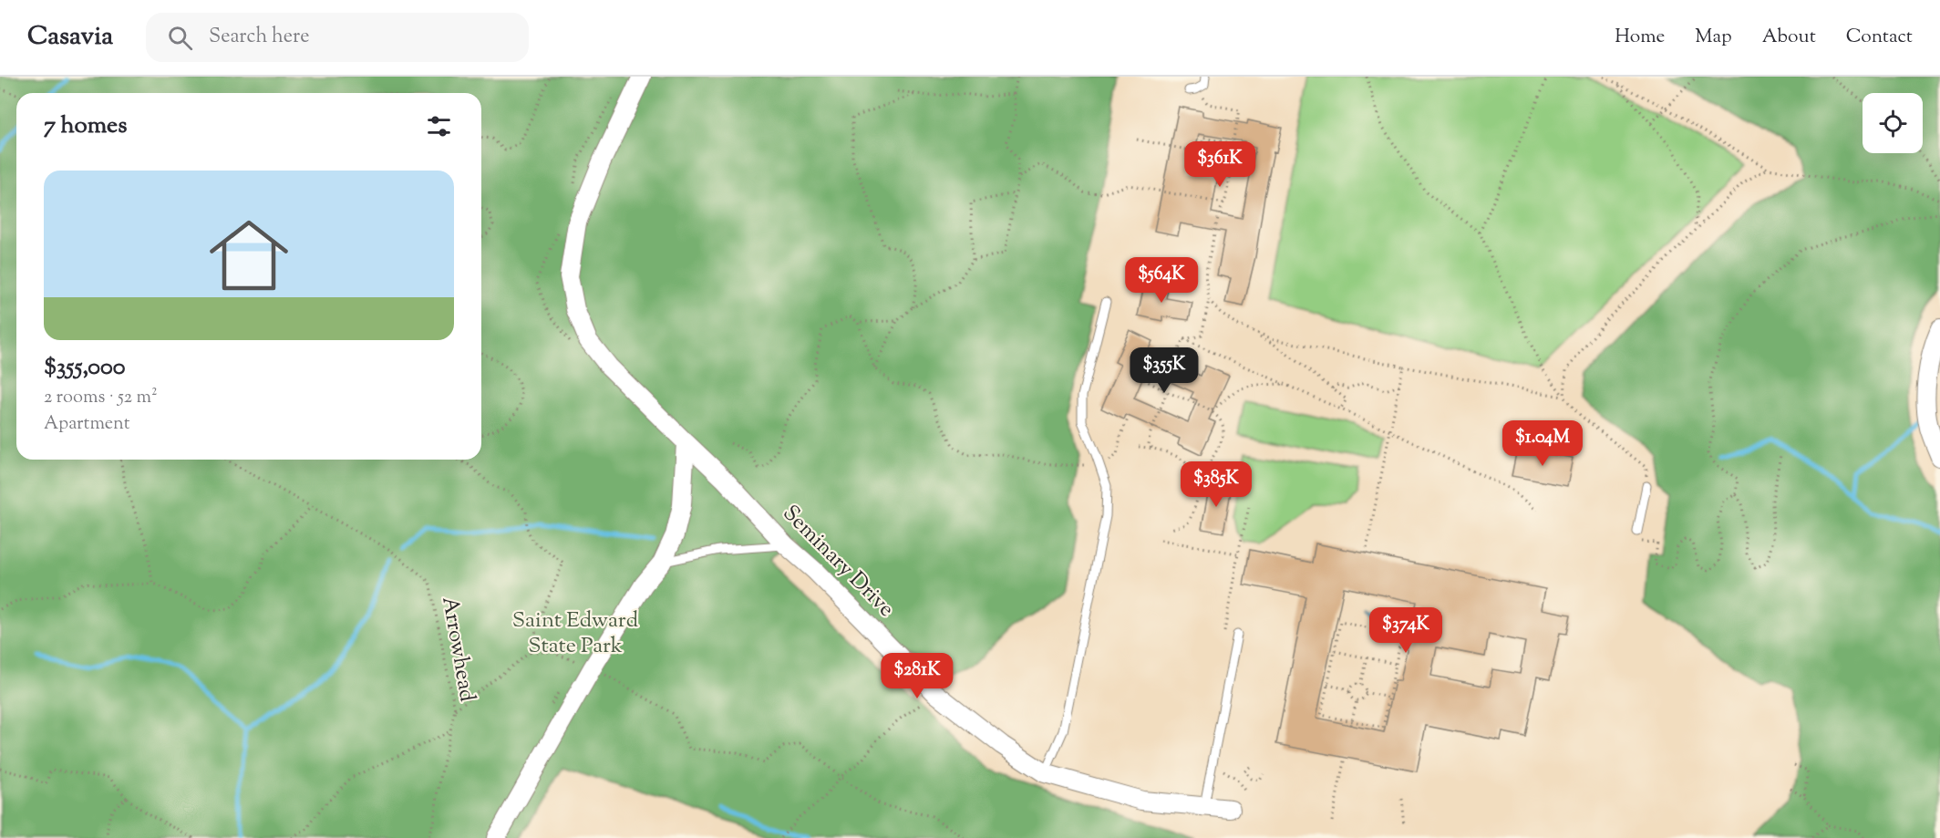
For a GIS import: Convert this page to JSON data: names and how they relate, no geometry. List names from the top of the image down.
{
  "streets": {
    "street": ["Seminary Drive"],
    "path": ["Arrowhead"]
  },
  "parks": ["Saint Edward State Park"],
  "page": {
    "header": "Casavia",
    "search": "Search here",
    "nav": [
      "Home",
      "Map",
      "About",
      "Contact"
    ],
    "heading": "7 homes",
    "price": [
      "$361K",
      "$564K",
      "$355K",
      "$1.04M",
      "$385K",
      "$374K",
      "$281K"
    ],
    "list": [
      {
        "name": "$355,000",
        "note": "2 rooms · 52 m² · Apartment"
      }
    ]
  }
}
